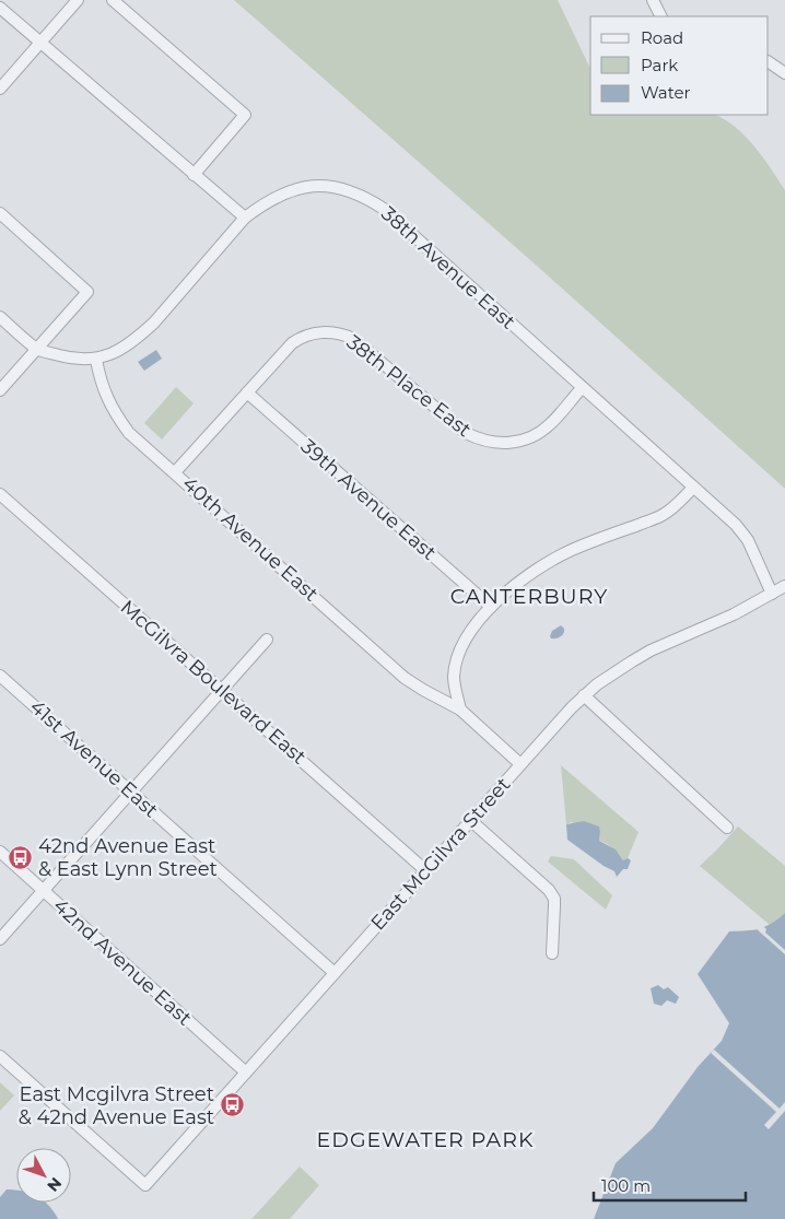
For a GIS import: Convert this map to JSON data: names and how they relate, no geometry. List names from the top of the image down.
{
  "streets": {
    "street": [
      "38th Avenue East",
      "38th Place East",
      "39th Avenue East",
      "40th Avenue East",
      "McGilvra Boulevard East",
      "41st Avenue East",
      "East McGilvra Street",
      "42nd Avenue East"
    ]
  },
  "crossings": [
    ["38th Avenue East", "38th Place East"],
    ["38th Avenue East", "40th Avenue East"],
    ["38th Avenue East", "East McGilvra Street"],
    ["38th Place East", "39th Avenue East"],
    ["40th Avenue East", "East McGilvra Street"],
    ["McGilvra Boulevard East", "East McGilvra Street"],
    ["41st Avenue East", "East McGilvra Street"],
    ["East McGilvra Street", "42nd Avenue East"]
  ],
  "districts": ["CANTERBURY", "EDGEWATER PARK"],
  "places": {
    "bus stop": ["42nd Avenue East & East Lynn Street", "East Mcgilvra Street & 42nd Avenue East"]
  },
  "legend": ["Road", "Park", "Water"],
  "scale_bar": "100 m",
  "north": "bottom right"
}
